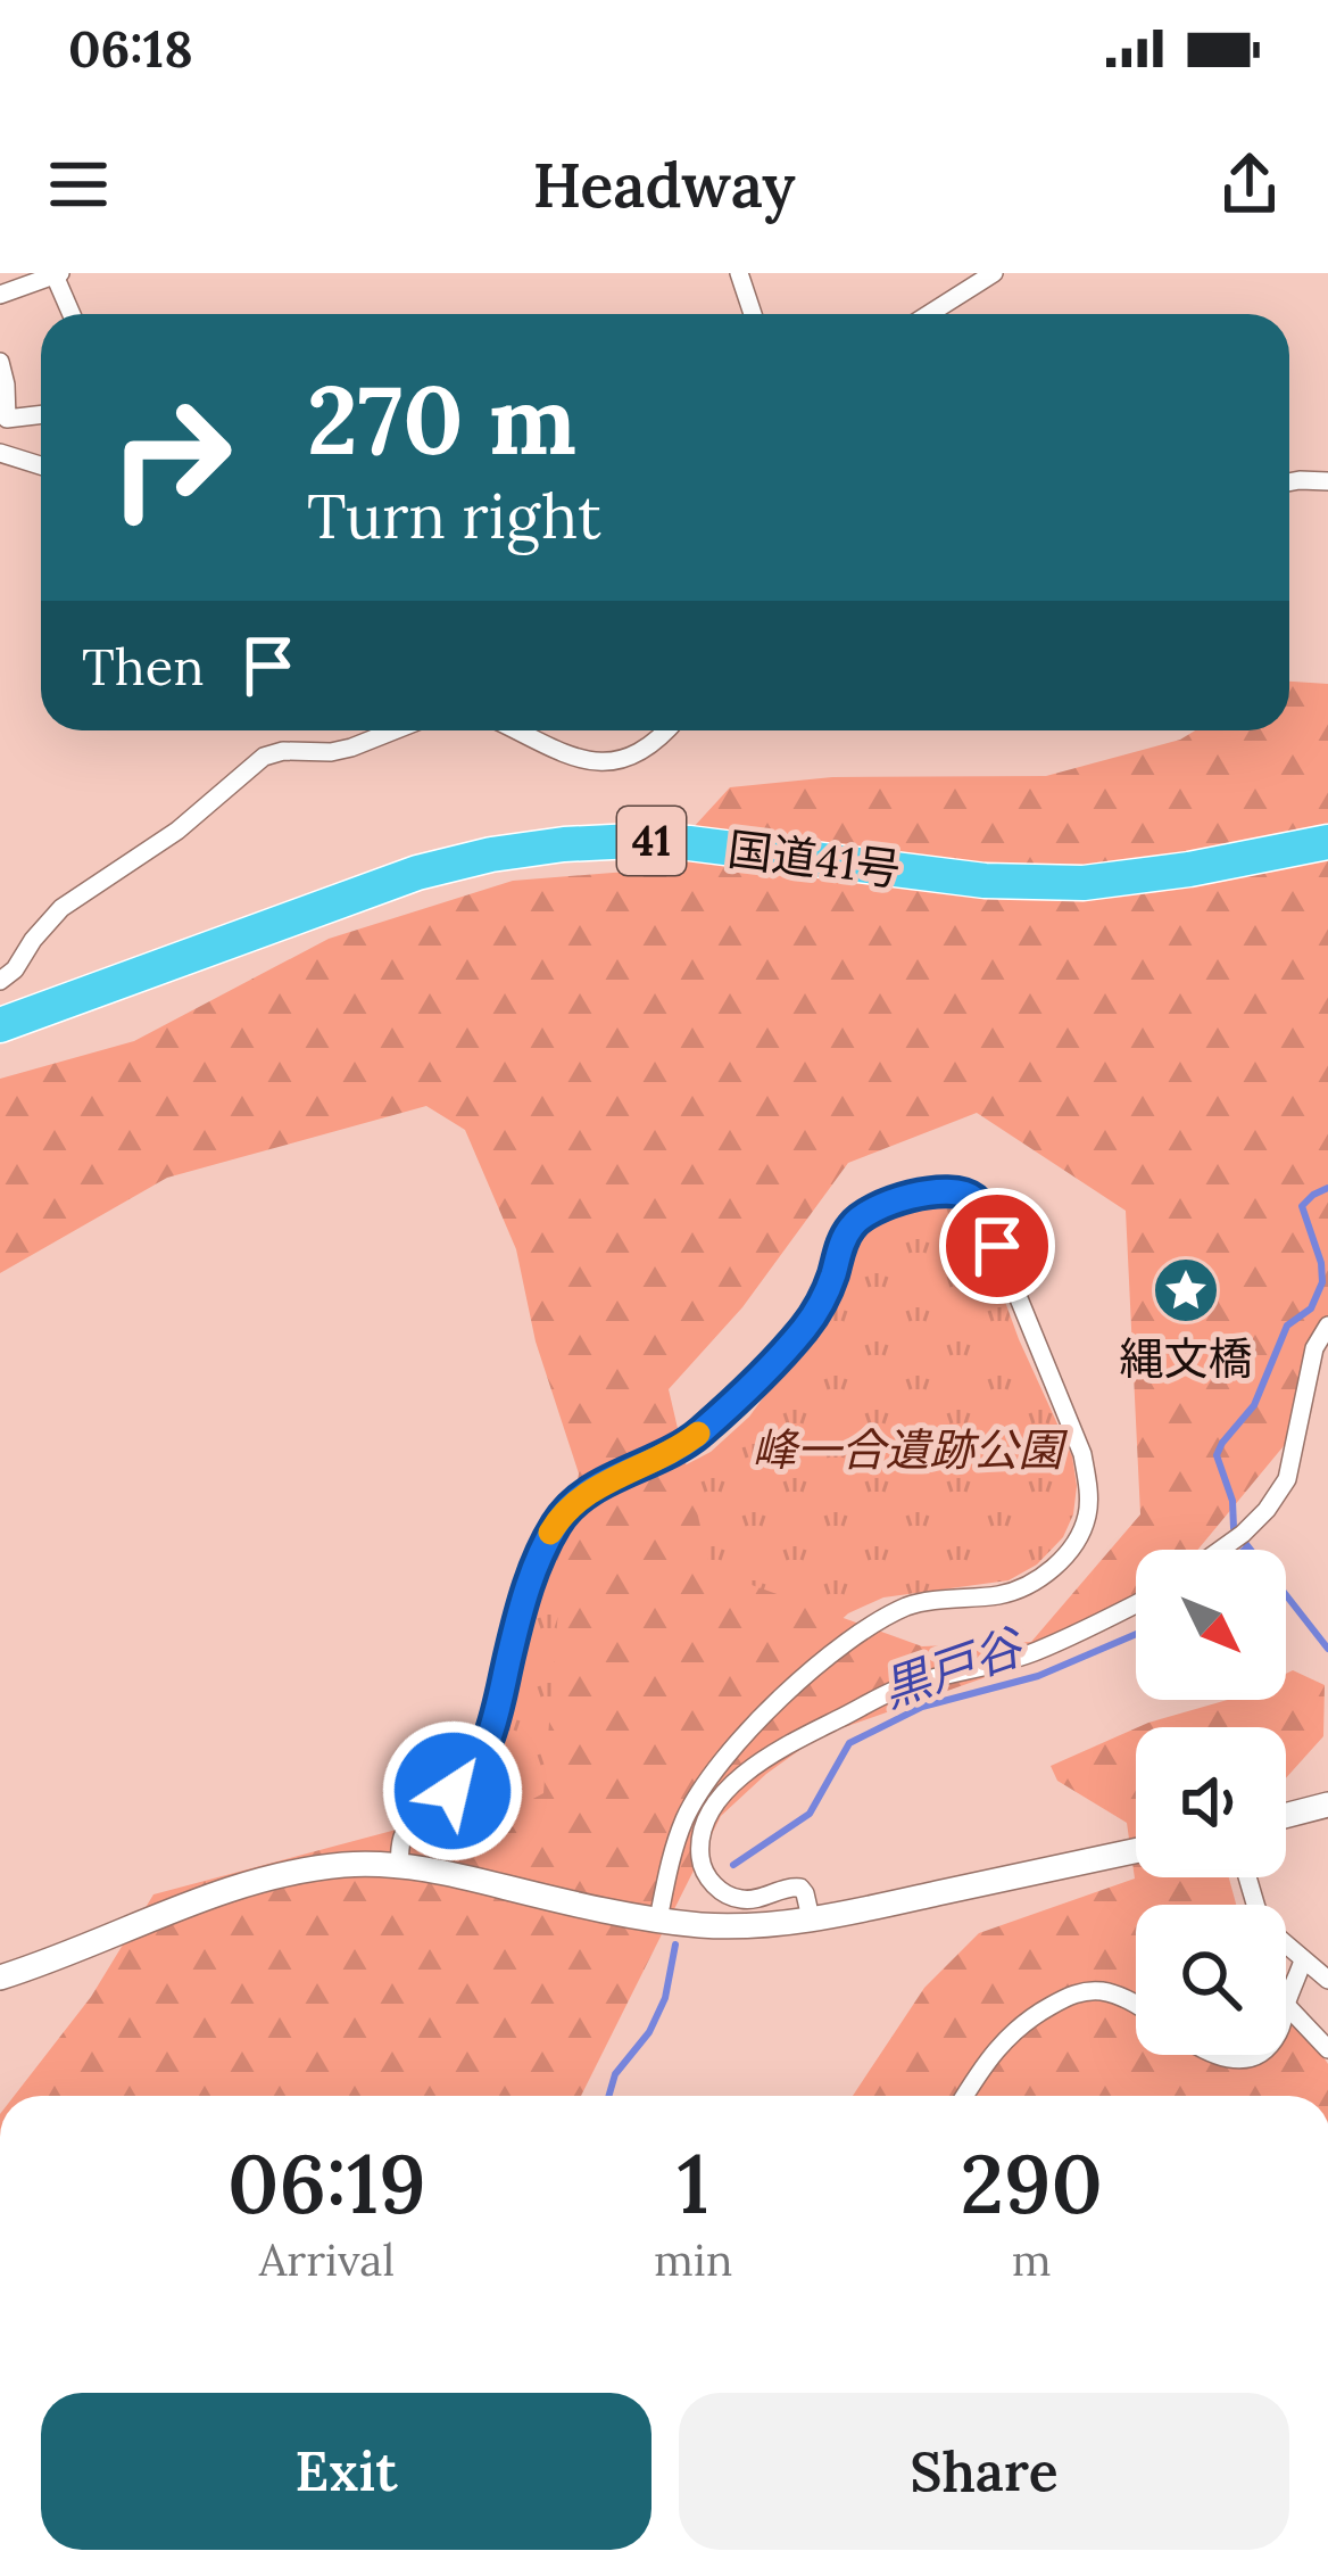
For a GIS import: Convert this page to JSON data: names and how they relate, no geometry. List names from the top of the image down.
{
  "streets": {
    "highway": ["41", "国道41号"]
  },
  "water": ["黒戸谷"],
  "parks": ["峰一合遺跡公園"],
  "places": {
    "place": ["縄文橋"]
  },
  "north": "bottom right",
  "page": {
    "status": "06:18",
    "header": "Headway",
    "turn": ["270 m", "Turn right"],
    "then": "Then",
    "eta": [
      "06:19",
      "Arrival",
      "1",
      "min",
      "290",
      "m"
    ],
    "buttons": ["Exit", "Share"]
  }
}
